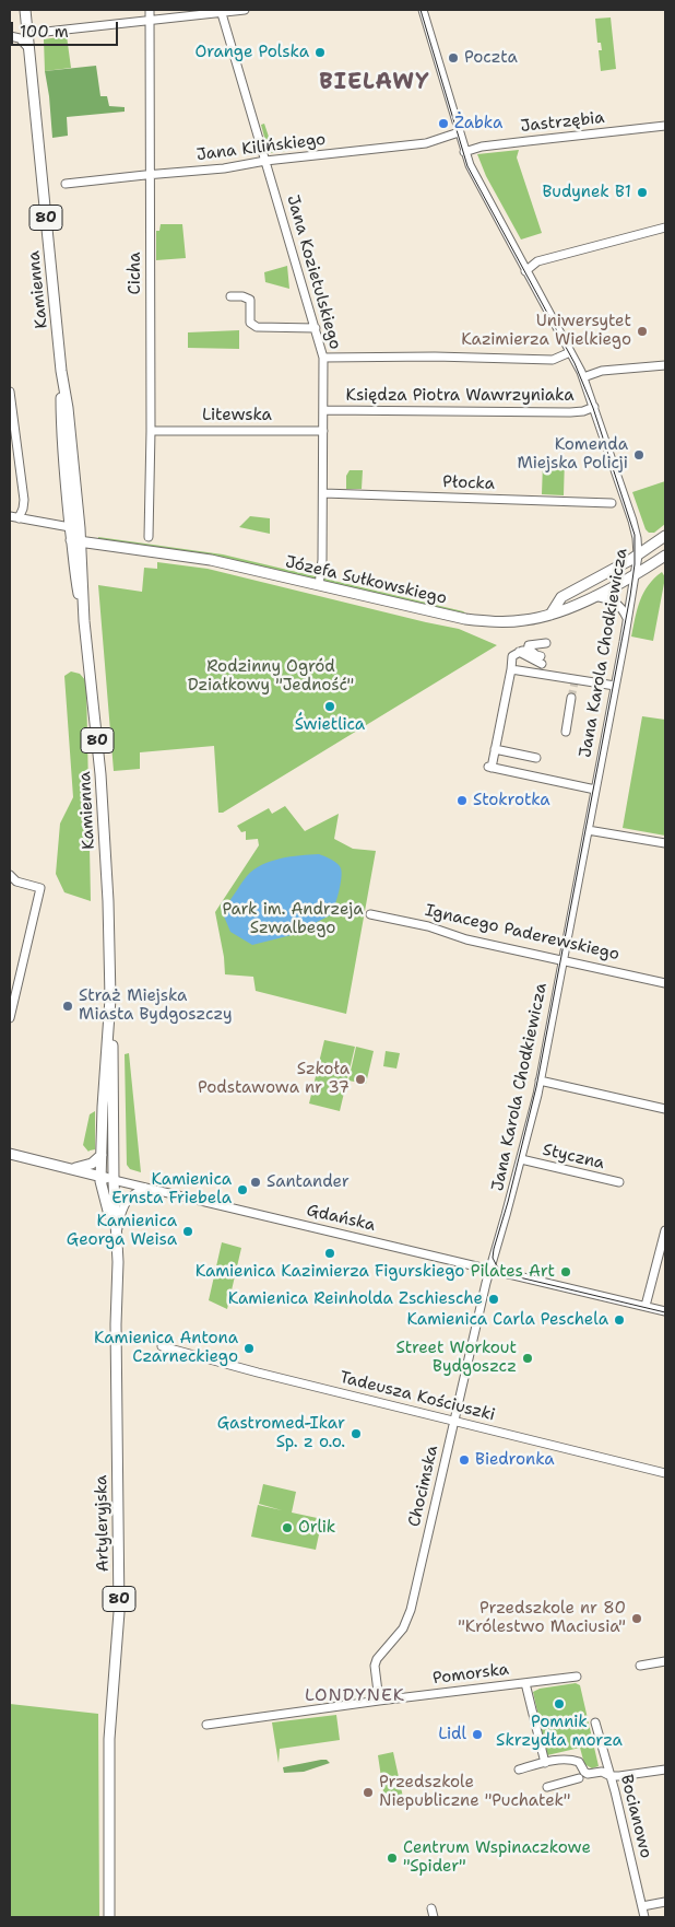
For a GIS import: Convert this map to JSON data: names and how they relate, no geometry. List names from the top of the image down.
{
  "streets": {
    "main road": [
      "80",
      "Kamienna",
      "Józefa Sułkowskiego",
      "Gdańska",
      "Artyleryjska"
    ],
    "street": [
      "Jastrzębia",
      "Jana Kilińskiego",
      "Jana Kozietulskiego",
      "Cicha",
      "Księdza Piotra Wawrzyniaka",
      "Litewska",
      "Płocka",
      "Jana Karola Chodkiewicza",
      "Ignacego Paderewskiego",
      "Styczna",
      "Tadeusza Kościuszki",
      "Chocimska",
      "Pomorska",
      "Bocianowo"
    ]
  },
  "crossings": [
    ["Jastrzębia", "Jana Karola Chodkiewicza"],
    ["Jana Kilińskiego", "Jana Kozietulskiego"],
    ["Jana Kilińskiego", "Cicha"],
    ["Jana Kilińskiego", "Jana Karola Chodkiewicza"],
    ["80", "Kamienna"],
    ["80", "Józefa Sułkowskiego"],
    ["Jana Kozietulskiego", "Księdza Piotra Wawrzyniaka"],
    ["Jana Kozietulskiego", "Litewska"],
    ["Jana Kozietulskiego", "Płocka"],
    ["Jana Kozietulskiego", "Józefa Sułkowskiego"],
    ["Cicha", "Litewska"],
    ["Kamienna", "Józefa Sułkowskiego"],
    ["Kamienna", "Gdańska"],
    ["Kamienna", "Artyleryjska"],
    ["Księdza Piotra Wawrzyniaka", "Jana Karola Chodkiewicza"],
    ["Józefa Sułkowskiego", "Jana Karola Chodkiewicza"],
    ["Jana Karola Chodkiewicza", "Ignacego Paderewskiego"],
    ["Jana Karola Chodkiewicza", "Styczna"],
    ["Jana Karola Chodkiewicza", "Gdańska"],
    ["Jana Karola Chodkiewicza", "Chocimska"],
    ["Gdańska", "Chocimska"],
    ["Gdańska", "Artyleryjska"],
    ["Tadeusza Kościuszki", "Chocimska"],
    ["Chocimska", "Pomorska"]
  ],
  "districts": ["BIELAWY", "LONDYNEK"],
  "parks": ["Rodzinny Ogród Działkowy \"Jedność\"", "Park im. Andrzeja Szwalbego"],
  "places": [
    "Orange Polska",
    "Poczta",
    "Żabka",
    "Budynek B1",
    "Uniwersytet Kazimierza Wielkiego",
    "Komenda Miejska Policji",
    "Świetlica",
    "Stokrotka",
    "Straż Miejska Miasta Bydgoszczy",
    "Szkoła Podstawowa nr 37",
    "Santander",
    "Kamienica Ernsta Friebela",
    "Kamienica Georga Weisa",
    "Kamienica Kazimierza Figurskiego",
    "Pilates Art",
    "Kamienica Reinholda Zschiesche",
    "Kamienica Carla Peschela",
    "Kamienica Antona Czarneckiego",
    "Street Workout Bydgoszcz",
    "Gastromed-Ikar Sp. z o.o.",
    "Biedronka",
    "Orlik",
    "Przedszkole nr 80 \"Królestwo Maciusia\"",
    "Pomnik Skrzydła morza",
    "Lidl",
    "Przedszkole Niepubliczne \"Puchatek\"",
    "Centrum Wspinaczkowe \"Spider\""
  ],
  "scale_bar": "100 m"
}
